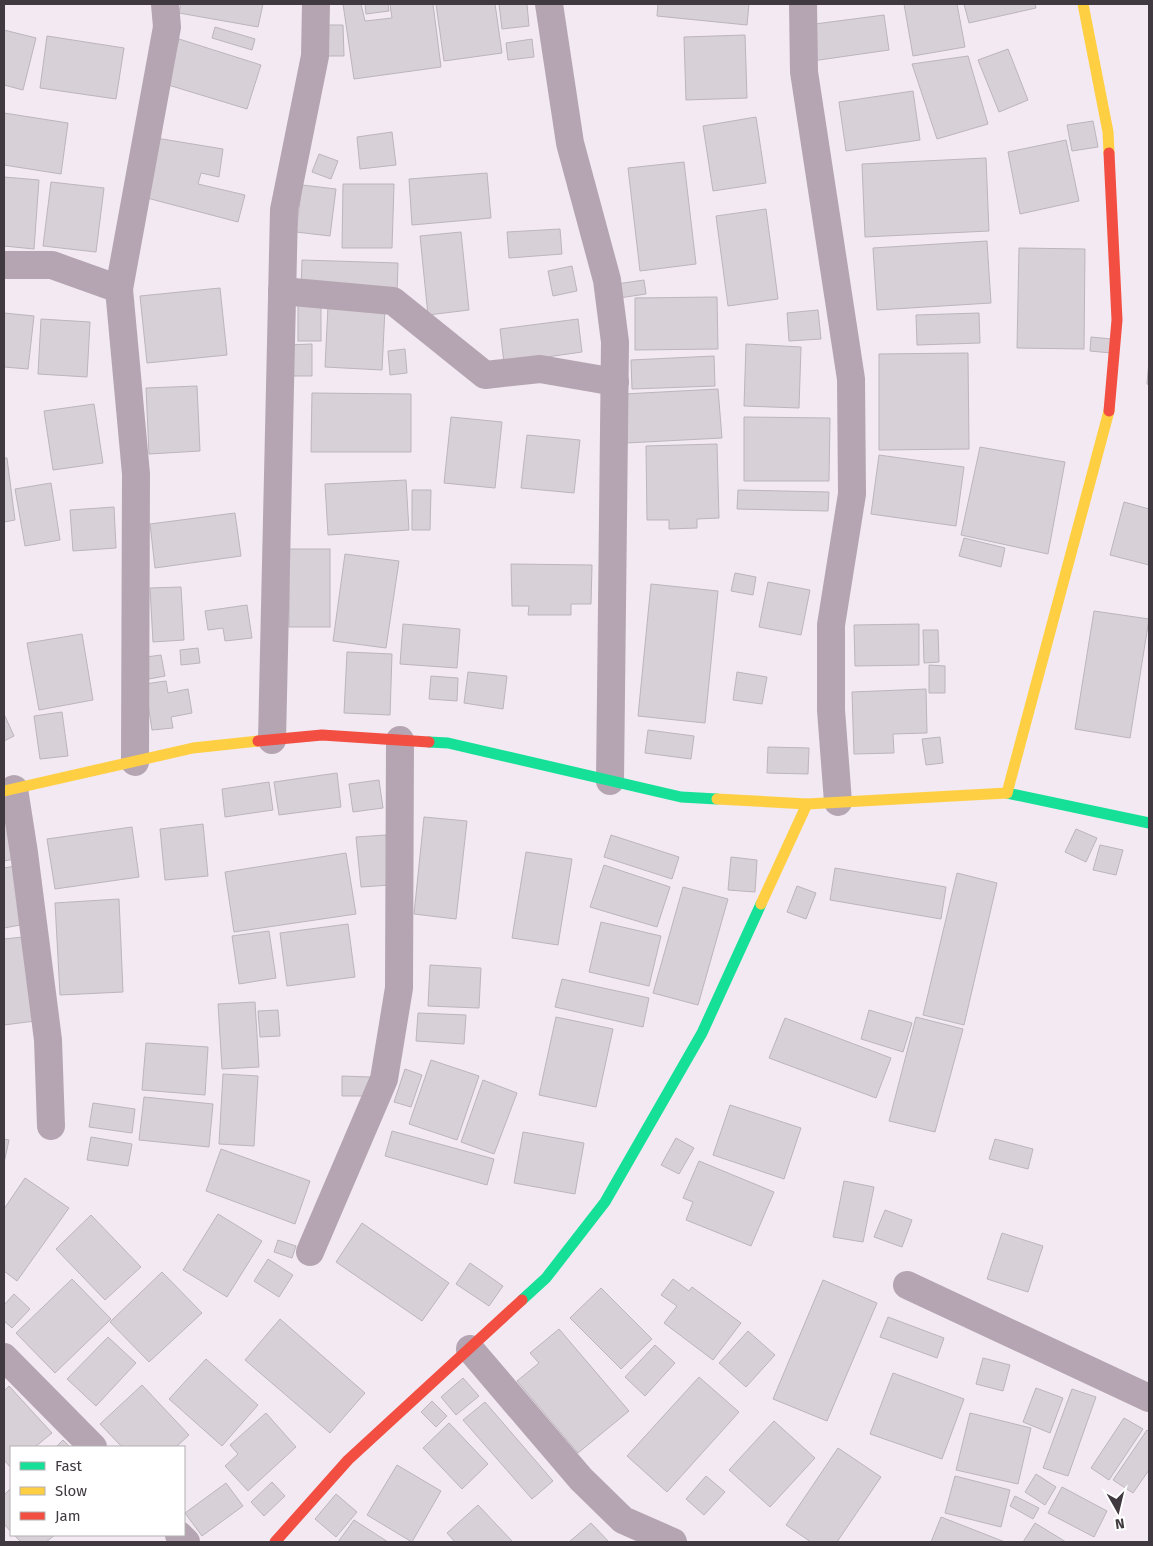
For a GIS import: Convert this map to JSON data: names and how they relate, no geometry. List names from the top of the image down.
{
  "legend": ["Fast", "Slow", "Jam"],
  "north": "bottom"
}
